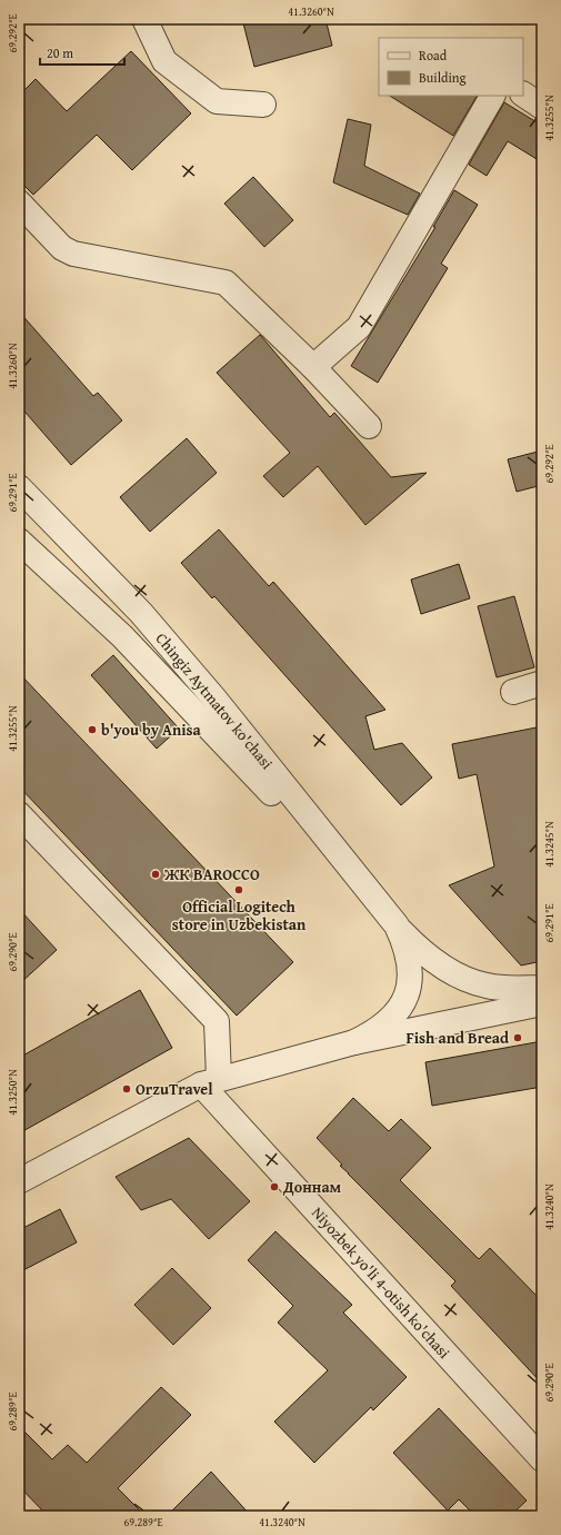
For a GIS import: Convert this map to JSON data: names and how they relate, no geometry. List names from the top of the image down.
{
  "streets": {
    "street": ["Chingiz Aytmatov ko'chasi", "Niyozbek yo'li 4-otish ko'chasi"]
  },
  "places": [
    "b'you by Anisa",
    "ЖК BAROCCO",
    "Official Logitech store in Uzbekistan",
    "Fish and Bread",
    "OrzuTravel",
    "Доннам"
  ],
  "legend": ["Road", "Building"],
  "scale_bar": "20 m",
  "coordinates": [
    "41.3260°N",
    "69.292°E",
    "41.3255°N",
    "69.291°E",
    "41.3245°N",
    "69.290°E",
    "41.3250°N",
    "41.3240°N",
    "69.289°E"
  ]
}
